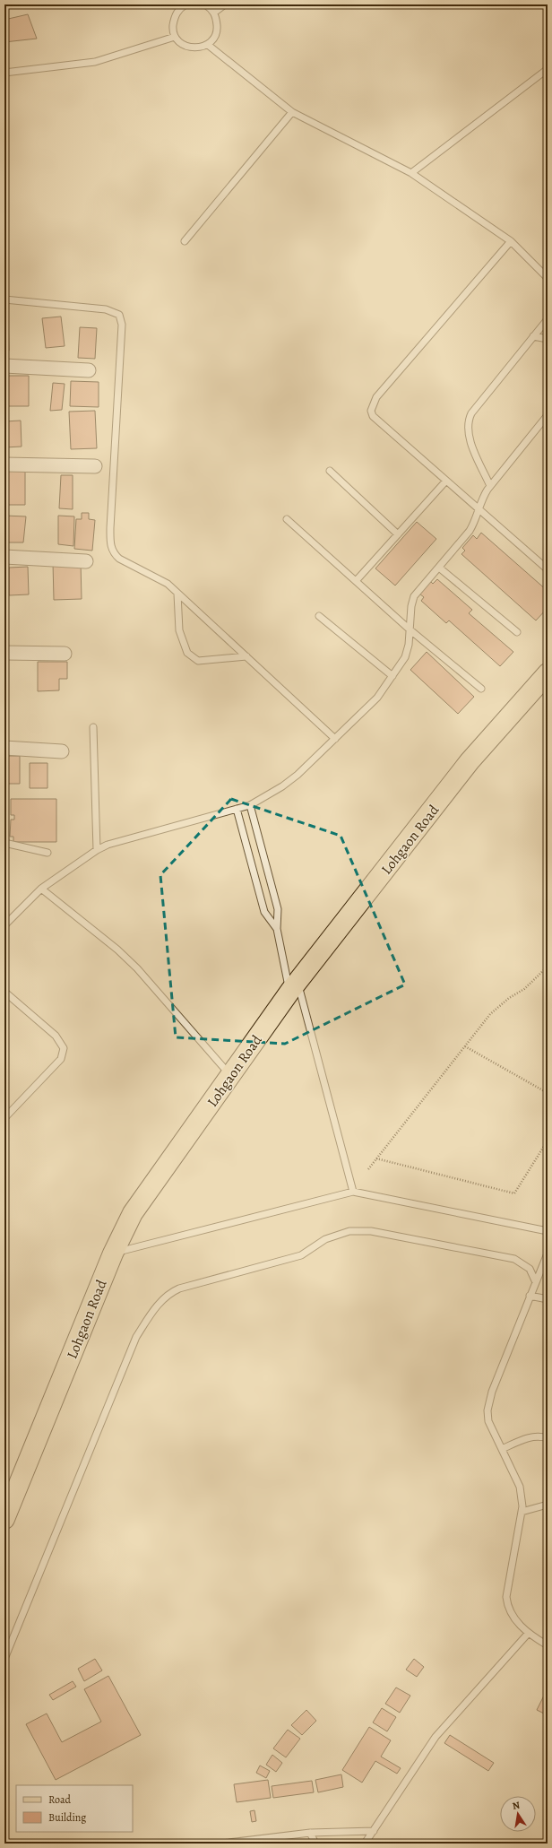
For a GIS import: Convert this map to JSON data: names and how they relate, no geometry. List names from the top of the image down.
{
  "streets": {
    "main road": ["Lohgaon Road"]
  },
  "legend": ["Road", "Building"],
  "north": "top"
}
